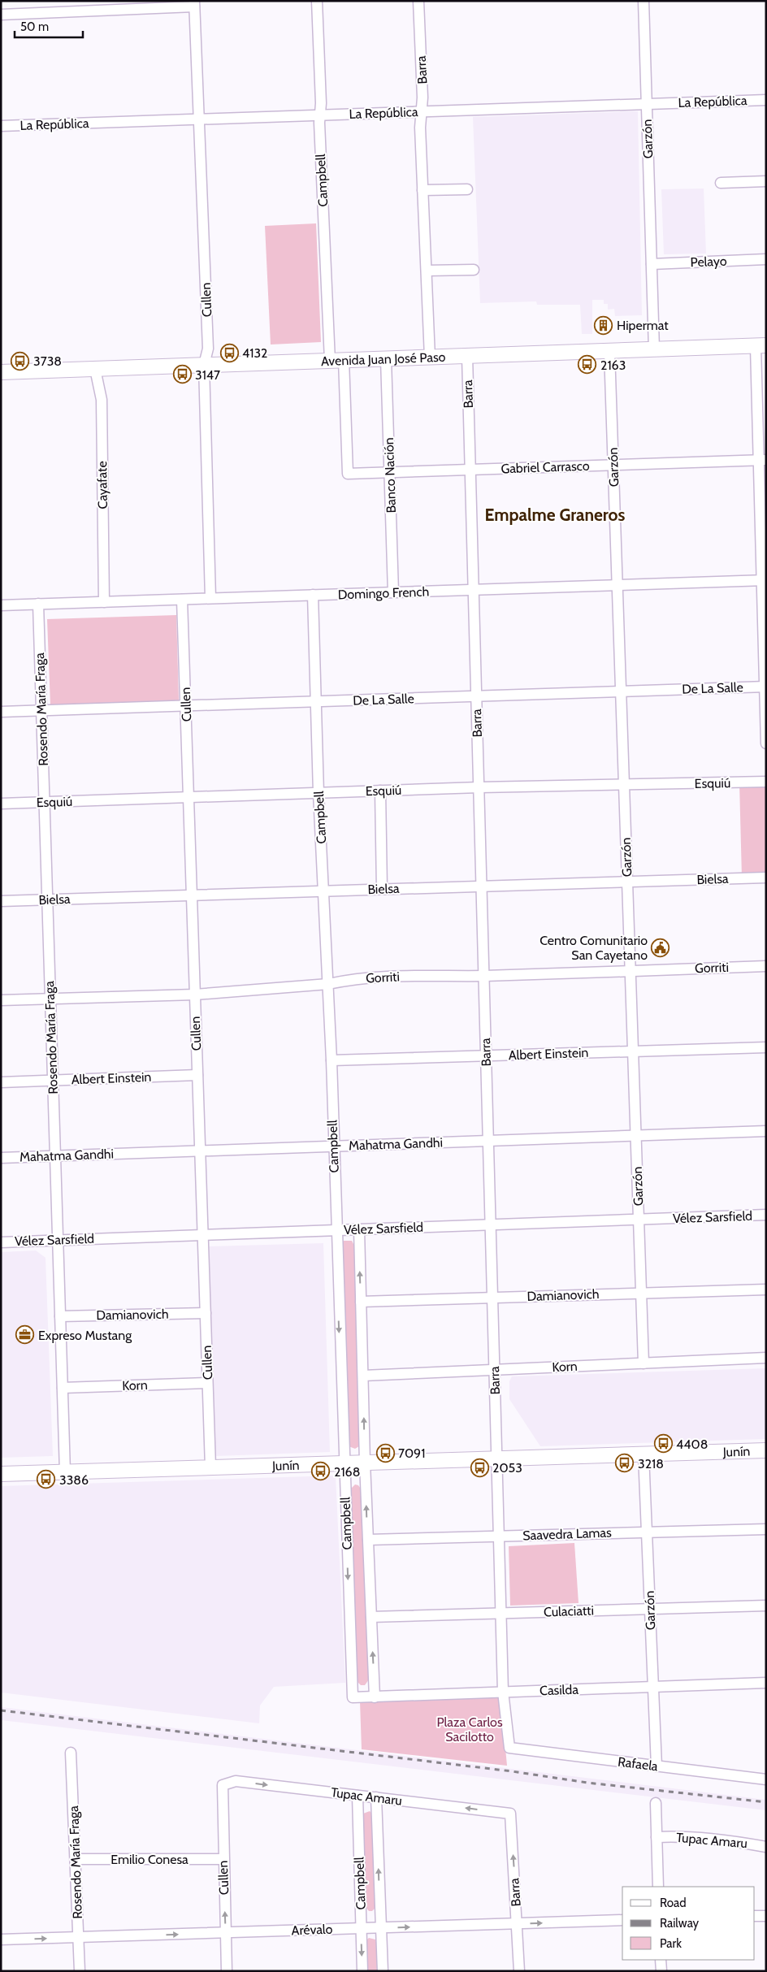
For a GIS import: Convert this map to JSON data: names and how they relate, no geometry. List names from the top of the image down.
{
  "streets": {
    "main road": ["Avenida Juan José Paso", "Junín"],
    "street": [
      "Barra",
      "La República",
      "Garzón",
      "Campbell",
      "Pelayo",
      "Cullen",
      "Gabriel Carrasco",
      "Banco Nación",
      "Cayafate",
      "Domingo French",
      "De La Salle",
      "Rosendo María Fraga",
      "Esquiú",
      "Bielsa",
      "Gorriti",
      "Albert Einstein",
      "Mahatma Gandhi",
      "Vélez Sarsfield",
      "Damianovich",
      "Korn",
      "Saavedra Lamas",
      "Culaciatti",
      "Casilda",
      "Rafaela",
      "Tupac Amaru",
      "Emilio Conesa",
      "Arévalo"
    ]
  },
  "crossings": [
    ["Barra", "La República"],
    ["Barra", "Avenida Juan José Paso"],
    ["Barra", "Gabriel Carrasco"],
    ["Barra", "Domingo French"],
    ["Barra", "De La Salle"],
    ["Barra", "Esquiú"],
    ["Barra", "Bielsa"],
    ["Barra", "Gorriti"],
    ["Barra", "Albert Einstein"],
    ["Barra", "Mahatma Gandhi"],
    ["Barra", "Vélez Sarsfield"],
    ["Barra", "Damianovich"],
    ["Barra", "Korn"],
    ["Barra", "Junín"],
    ["Barra", "Saavedra Lamas"],
    ["Barra", "Culaciatti"],
    ["Barra", "Casilda"],
    ["Barra", "Rafaela"],
    ["Barra", "Tupac Amaru"],
    ["Barra", "Arévalo"],
    ["La República", "Garzón"],
    ["La República", "Campbell"],
    ["La República", "Cullen"],
    ["Garzón", "Pelayo"],
    ["Garzón", "Avenida Juan José Paso"],
    ["Garzón", "Gabriel Carrasco"],
    ["Garzón", "Domingo French"],
    ["Garzón", "De La Salle"],
    ["Garzón", "Esquiú"],
    ["Garzón", "Bielsa"],
    ["Garzón", "Gorriti"],
    ["Garzón", "Albert Einstein"],
    ["Garzón", "Mahatma Gandhi"],
    ["Garzón", "Vélez Sarsfield"],
    ["Garzón", "Damianovich"],
    ["Garzón", "Korn"],
    ["Garzón", "Junín"],
    ["Garzón", "Saavedra Lamas"],
    ["Garzón", "Culaciatti"],
    ["Garzón", "Casilda"],
    ["Garzón", "Rafaela"],
    ["Campbell", "Avenida Juan José Paso"],
    ["Campbell", "Domingo French"],
    ["Campbell", "De La Salle"],
    ["Campbell", "Esquiú"],
    ["Campbell", "Bielsa"],
    ["Campbell", "Gorriti"],
    ["Campbell", "Albert Einstein"],
    ["Campbell", "Mahatma Gandhi"],
    ["Campbell", "Vélez Sarsfield"],
    ["Campbell", "Damianovich"],
    ["Campbell", "Korn"],
    ["Campbell", "Junín"],
    ["Campbell", "Saavedra Lamas"],
    ["Campbell", "Culaciatti"],
    ["Campbell", "Casilda"],
    ["Campbell", "Tupac Amaru"],
    ["Campbell", "Arévalo"],
    ["Cullen", "Avenida Juan José Paso"],
    ["Cullen", "Domingo French"],
    ["Cullen", "De La Salle"],
    ["Cullen", "Esquiú"],
    ["Cullen", "Bielsa"],
    ["Cullen", "Gorriti"],
    ["Cullen", "Albert Einstein"],
    ["Cullen", "Mahatma Gandhi"],
    ["Cullen", "Vélez Sarsfield"],
    ["Cullen", "Damianovich"],
    ["Cullen", "Korn"],
    ["Cullen", "Junín"],
    ["Cullen", "Tupac Amaru"],
    ["Cullen", "Emilio Conesa"],
    ["Cullen", "Arévalo"],
    ["Avenida Juan José Paso", "Gabriel Carrasco"],
    ["Avenida Juan José Paso", "Banco Nación"],
    ["Avenida Juan José Paso", "Cayafate"],
    ["Gabriel Carrasco", "Banco Nación"],
    ["Banco Nación", "Domingo French"],
    ["Cayafate", "Domingo French"],
    ["Domingo French", "Rosendo María Fraga"],
    ["De La Salle", "Rosendo María Fraga"],
    ["Rosendo María Fraga", "Esquiú"],
    ["Rosendo María Fraga", "Bielsa"],
    ["Rosendo María Fraga", "Gorriti"],
    ["Rosendo María Fraga", "Albert Einstein"],
    ["Rosendo María Fraga", "Mahatma Gandhi"],
    ["Rosendo María Fraga", "Vélez Sarsfield"],
    ["Rosendo María Fraga", "Damianovich"],
    ["Rosendo María Fraga", "Korn"],
    ["Rosendo María Fraga", "Junín"],
    ["Rosendo María Fraga", "Emilio Conesa"],
    ["Rosendo María Fraga", "Arévalo"]
  ],
  "one_way": ["Arévalo"],
  "districts": ["Empalme Graneros"],
  "parks": ["Plaza Carlos Sacilotto"],
  "places": {
    "building": ["Hipermat"],
    "bus stop": [
      "4132",
      "3738",
      "2163",
      "3147",
      "4408",
      "7091",
      "3218",
      "2053",
      "2168",
      "3386"
    ],
    "public building": ["Centro Comunitario San Cayetano"],
    "office": ["Expreso Mustang"]
  },
  "legend": ["Road", "Railway", "Park"],
  "scale_bar": "50 m"
}
